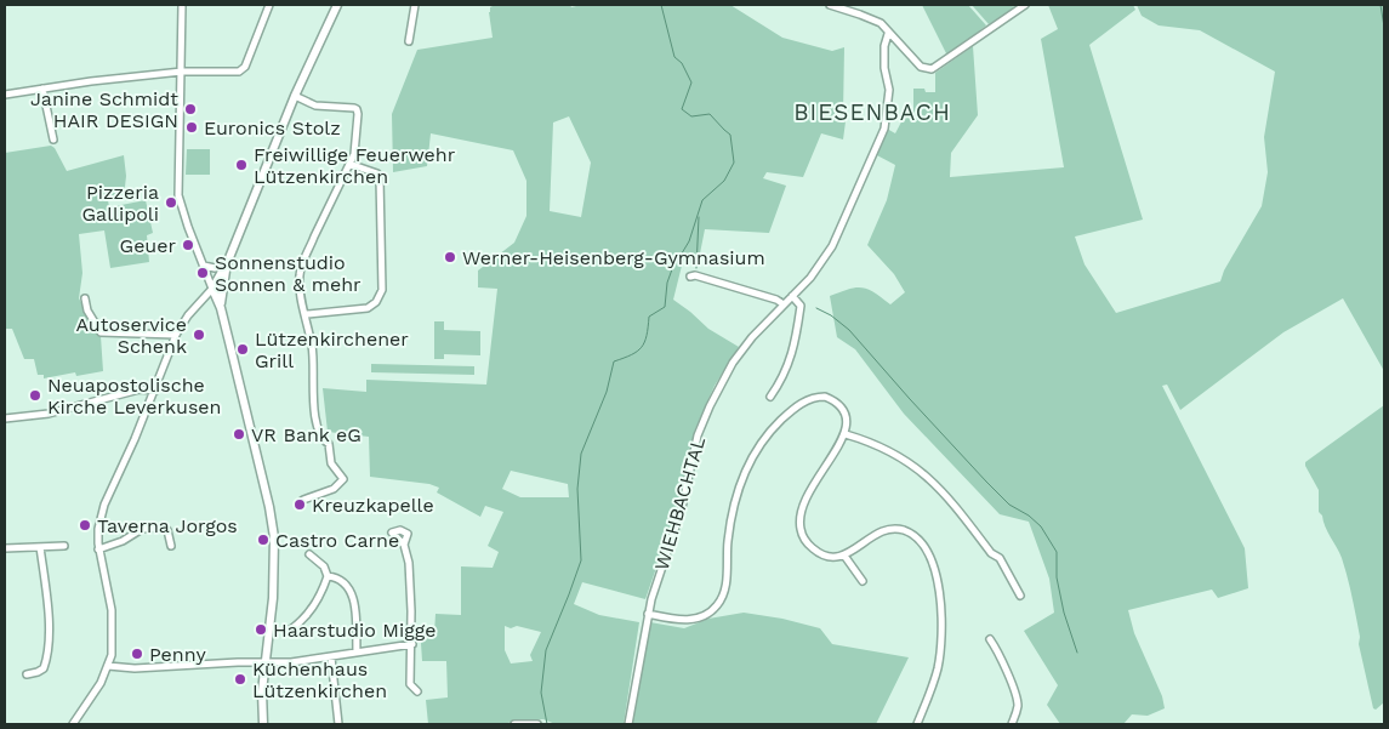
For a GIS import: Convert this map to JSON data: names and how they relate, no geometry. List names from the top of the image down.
{
  "streets": {
    "street": ["WIEHBACHTAL"]
  },
  "districts": ["BIESENBACH"],
  "places": [
    "Janine Schmidt HAIR DESIGN",
    "Euronics Stolz",
    "Freiwillige Feuerwehr Lützenkirchen",
    "Pizzeria Gallipoli",
    "Geuer",
    "Werner-Heisenberg-Gymnasium",
    "Sonnenstudio Sonnen & mehr",
    "Autoservice Schenk",
    "Lützenkirchener Grill",
    "Neuapostolische Kirche Leverkusen",
    "VR Bank eG",
    "Kreuzkapelle",
    "Taverna Jorgos",
    "Castro Carne",
    "Haarstudio Migge",
    "Penny",
    "Küchenhaus Lützenkirchen"
  ]
}
